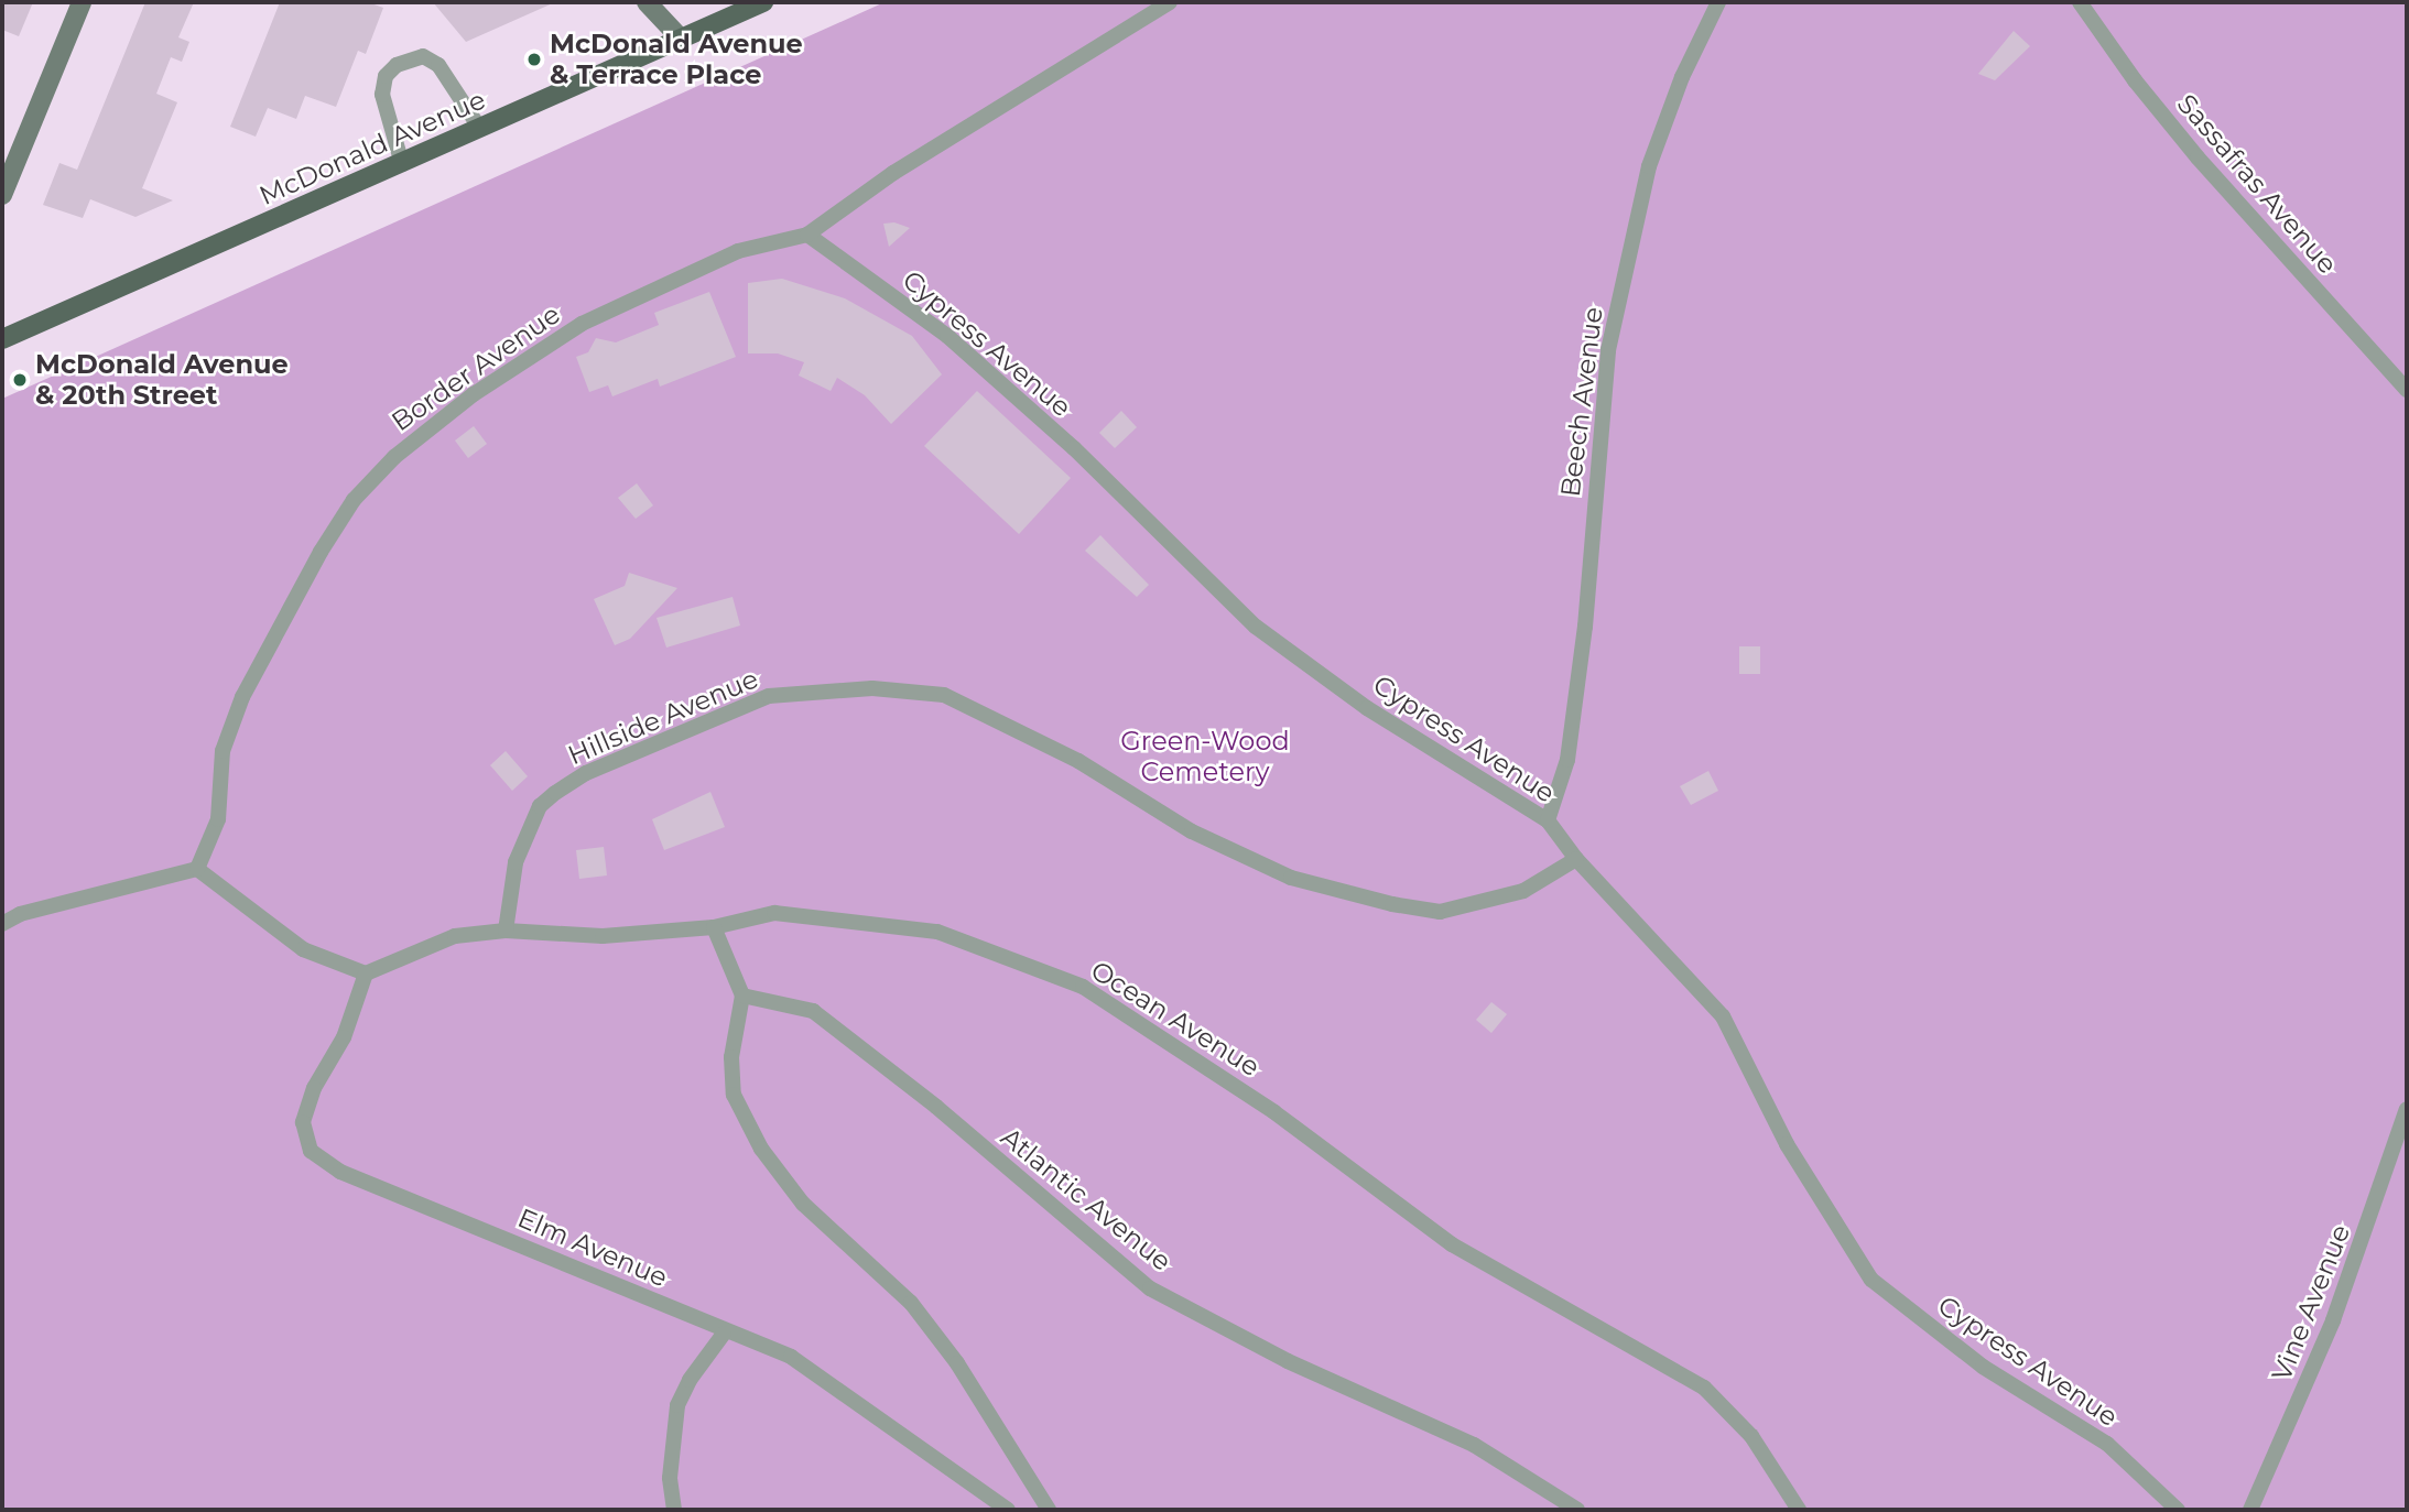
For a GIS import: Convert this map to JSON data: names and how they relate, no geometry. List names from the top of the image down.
{
  "streets": {
    "main road": ["McDonald Avenue"],
    "lane": [
      "Sassafras Avenue",
      "Cypress Avenue",
      "Border Avenue",
      "Beech Avenue",
      "Hillside Avenue",
      "Ocean Avenue",
      "Atlantic Avenue",
      "Elm Avenue",
      "Vine Avenue"
    ]
  },
  "crossings": [
    ["Cypress Avenue", "Border Avenue"],
    ["Cypress Avenue", "Beech Avenue"],
    ["Cypress Avenue", "Hillside Avenue"],
    ["Hillside Avenue", "Ocean Avenue"],
    ["Ocean Avenue", "Elm Avenue"]
  ],
  "parks": ["Green-Wood Cemetery"],
  "places": ["McDonald Avenue & Terrace Place", "McDonald Avenue & 20th Street"]
}
